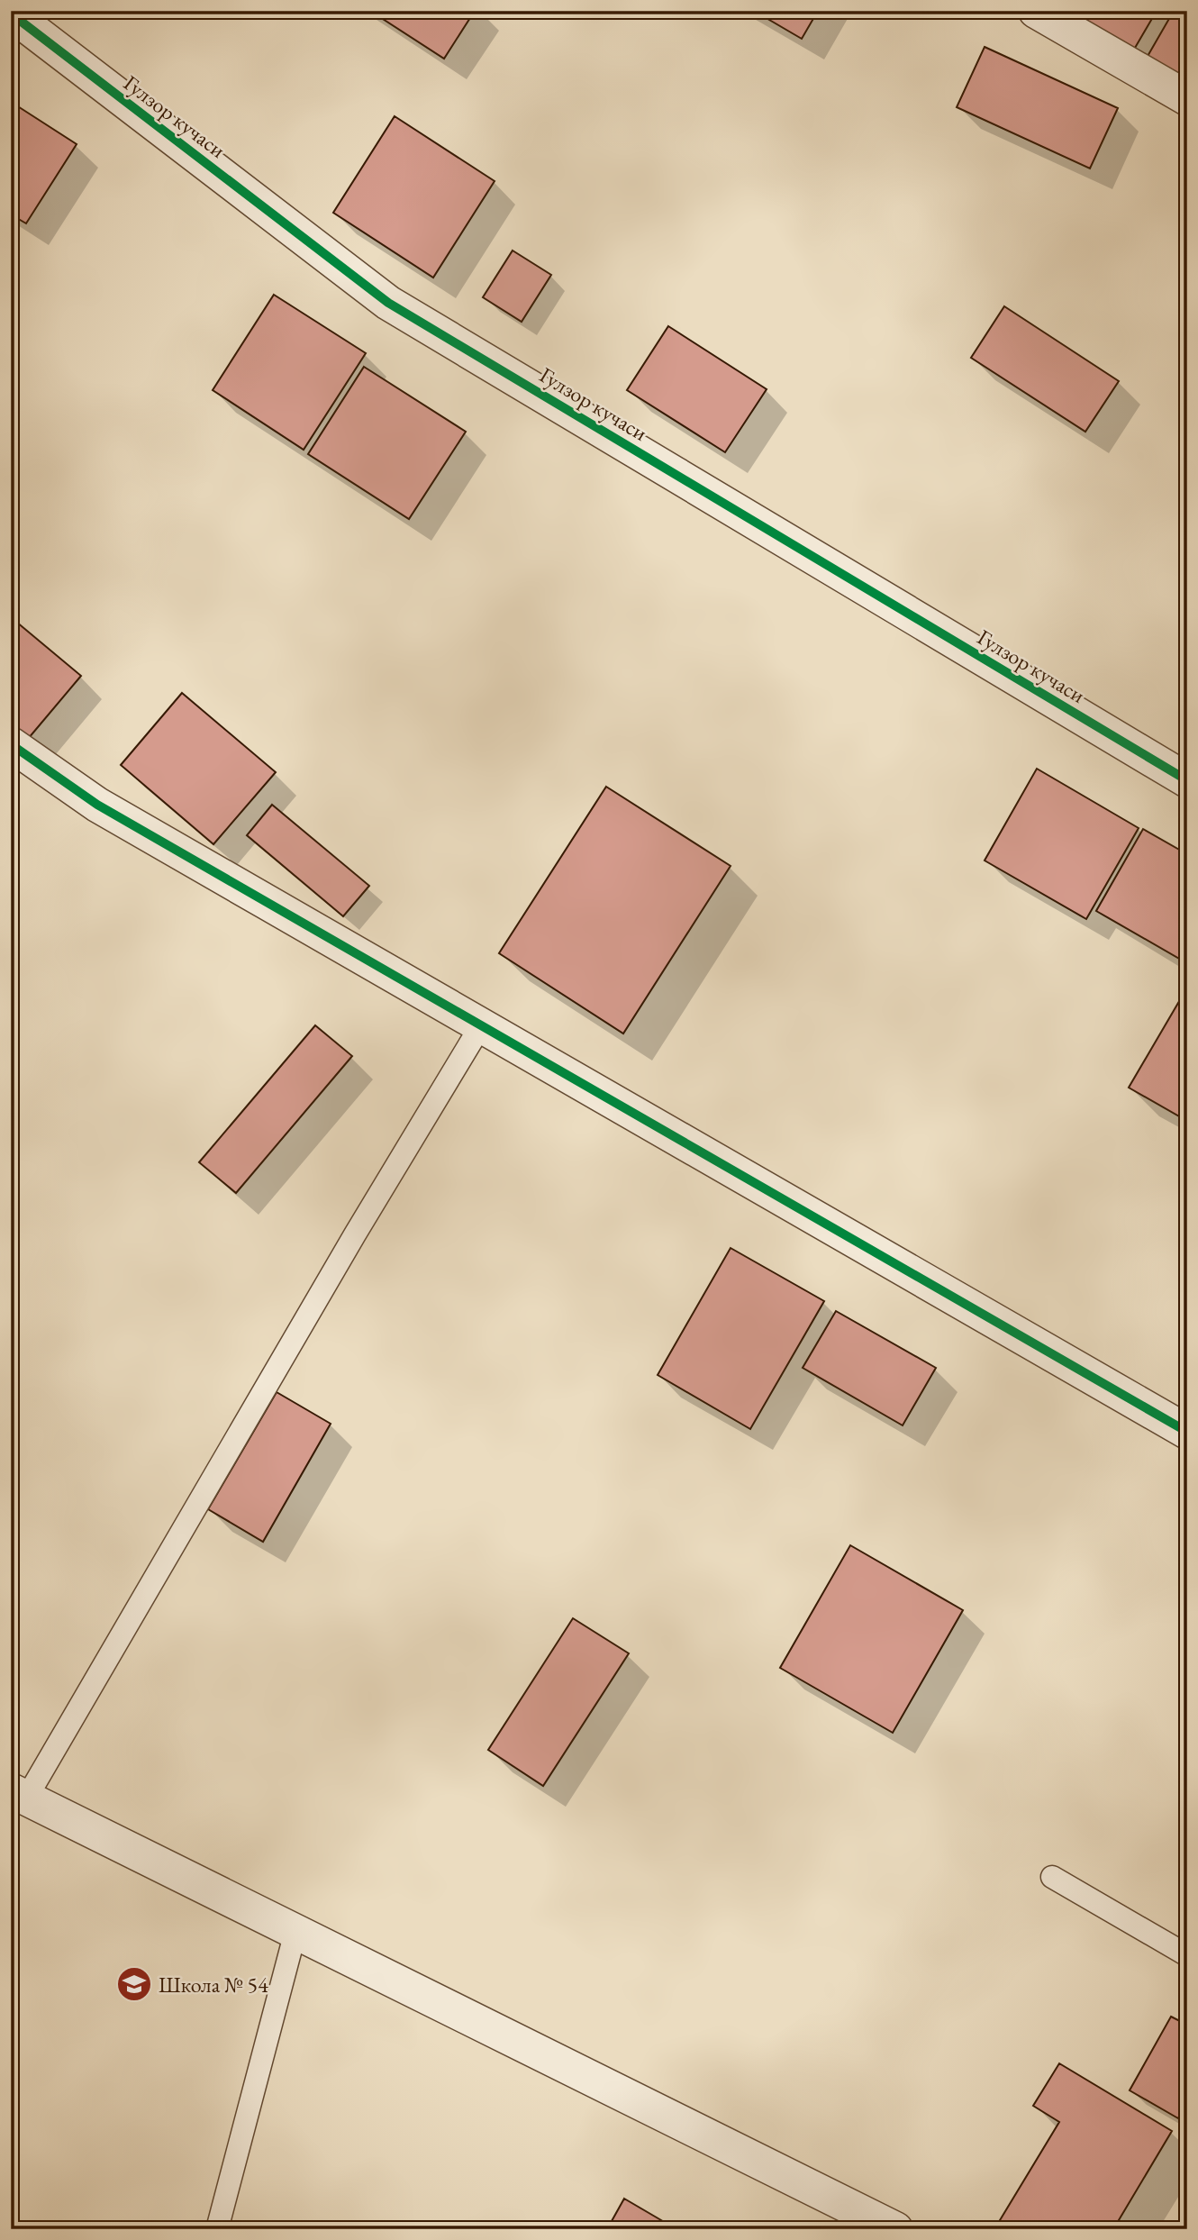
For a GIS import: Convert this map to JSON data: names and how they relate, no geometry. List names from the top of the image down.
{
  "streets": {
    "street": ["Гулзор кучаси"]
  },
  "places": {
    "school or university": ["Школа № 54"]
  }
}
